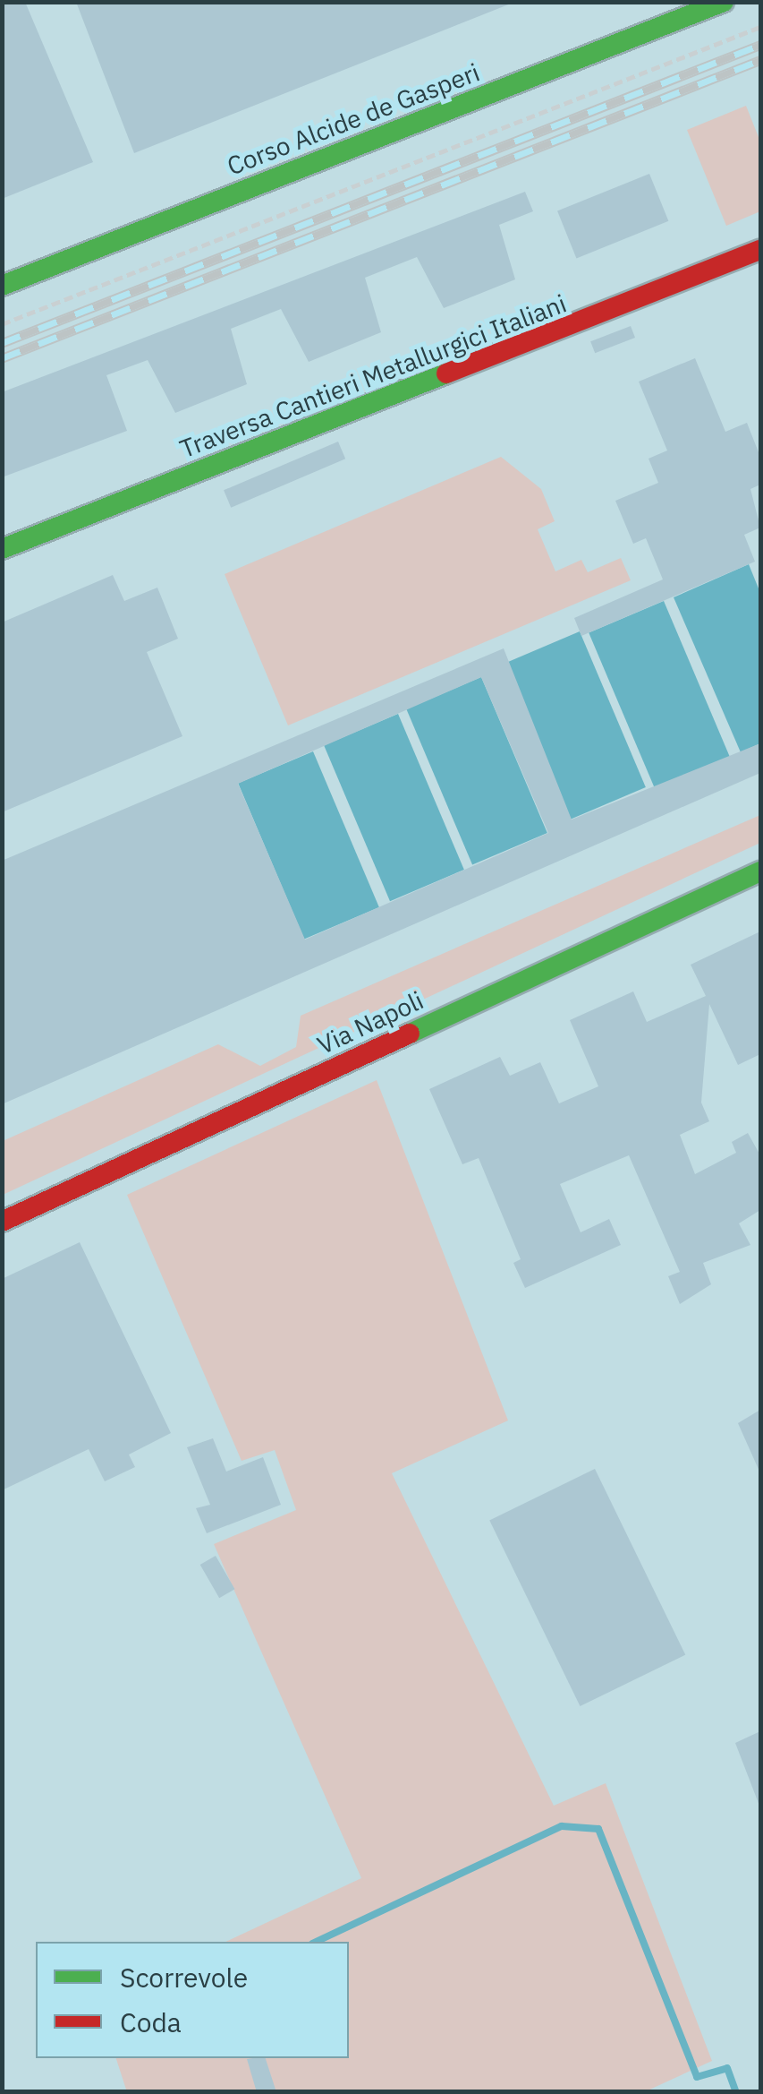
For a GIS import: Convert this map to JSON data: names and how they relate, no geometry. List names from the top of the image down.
{
  "streets": {
    "street": ["Corso Alcide de Gasperi", "Traversa Cantieri Metallurgici Italiani", "Via Napoli"]
  },
  "legend": ["Scorrevole", "Coda"]
}
